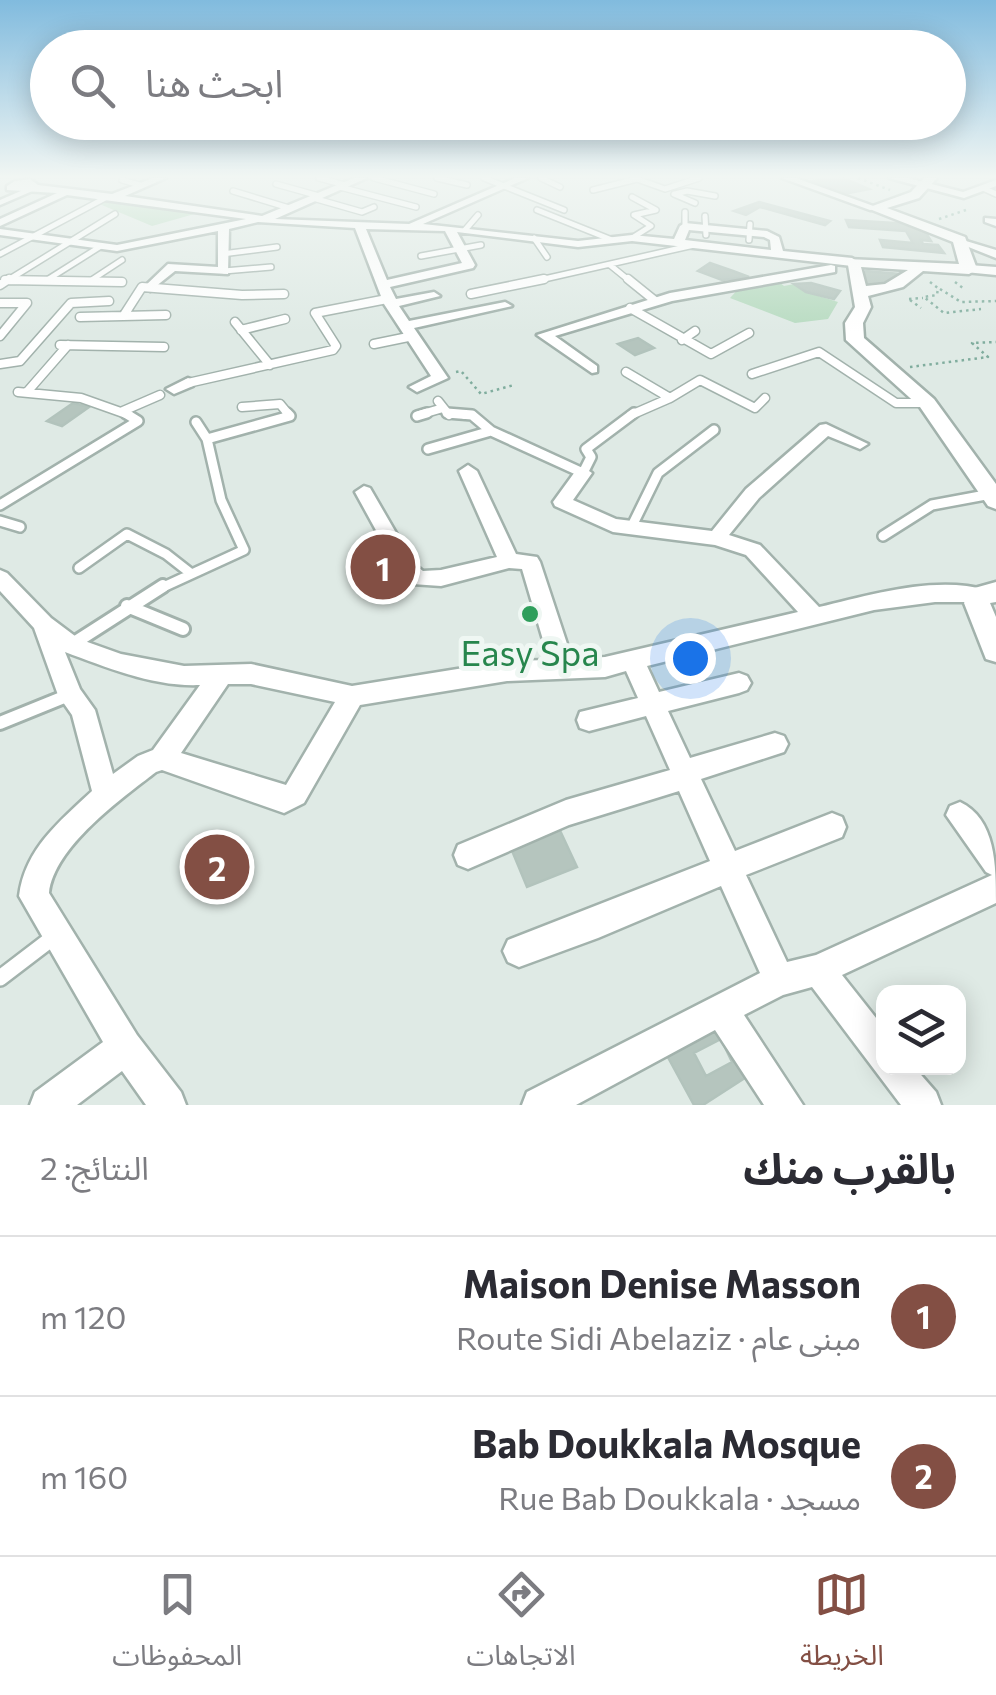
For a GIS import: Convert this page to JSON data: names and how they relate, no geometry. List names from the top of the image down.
{
  "places": ["Easy Spa"],
  "page": {
    "search": "ابحث هنا",
    "pins": ["1", "2"],
    "heading": ["بالقرب منك", "النتائج: 2"],
    "list": [
      {
        "mark": "1",
        "name": "Maison Denise Masson",
        "note": "مبنى عام · Route Sidi Abelaziz",
        "value": "120 m"
      },
      {
        "mark": "2",
        "name": "Bab Doukkala Mosque",
        "note": "مسجد · Rue Bab Doukkala",
        "value": "160 m"
      }
    ],
    "nav": ["الخريطة", "الاتجاهات", "المحفوظات"]
  }
}
